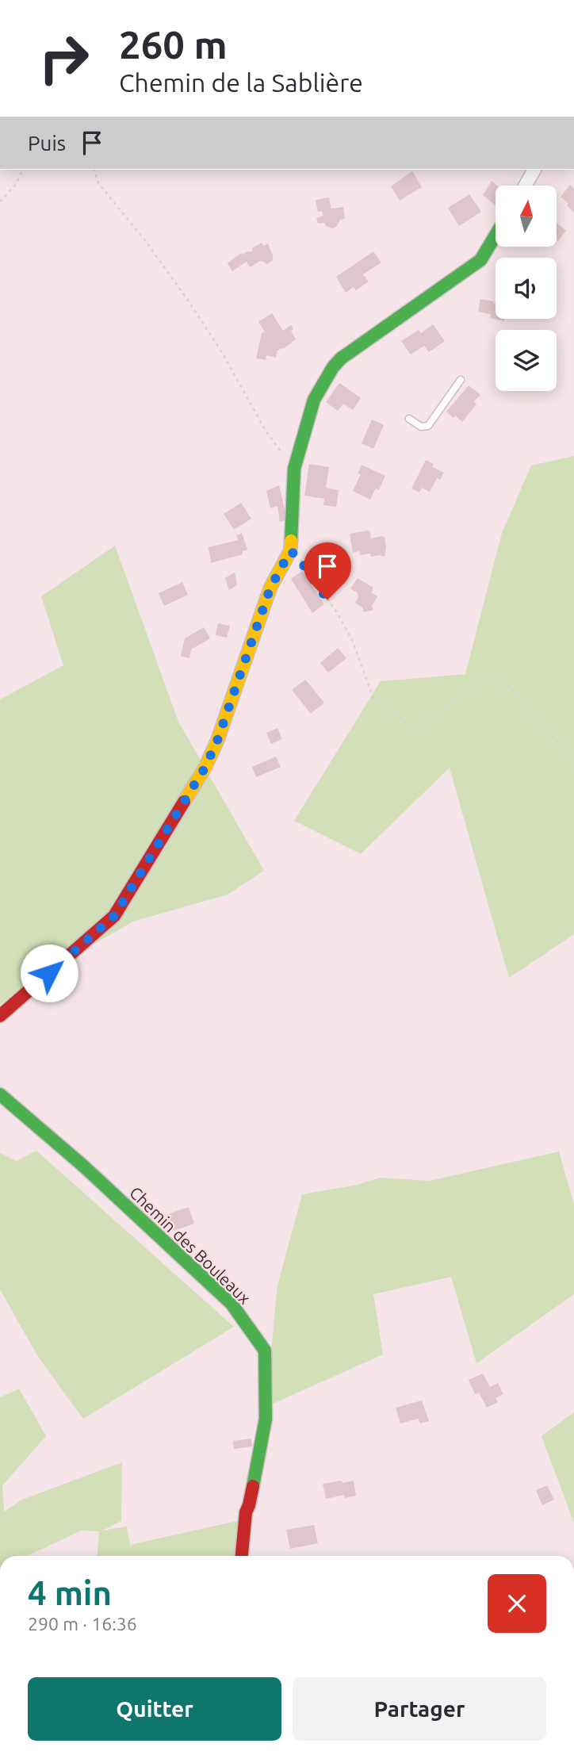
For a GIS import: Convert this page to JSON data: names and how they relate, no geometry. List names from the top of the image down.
{
  "streets": {
    "street": ["Chemin des Bouleaux"]
  },
  "north": "top",
  "page": {
    "turn": ["260 m", "Chemin de la Sablière"],
    "then": "Puis",
    "heading": ["4 min", "290 m · 16:36"],
    "buttons": ["Quitter", "Partager"]
  }
}
